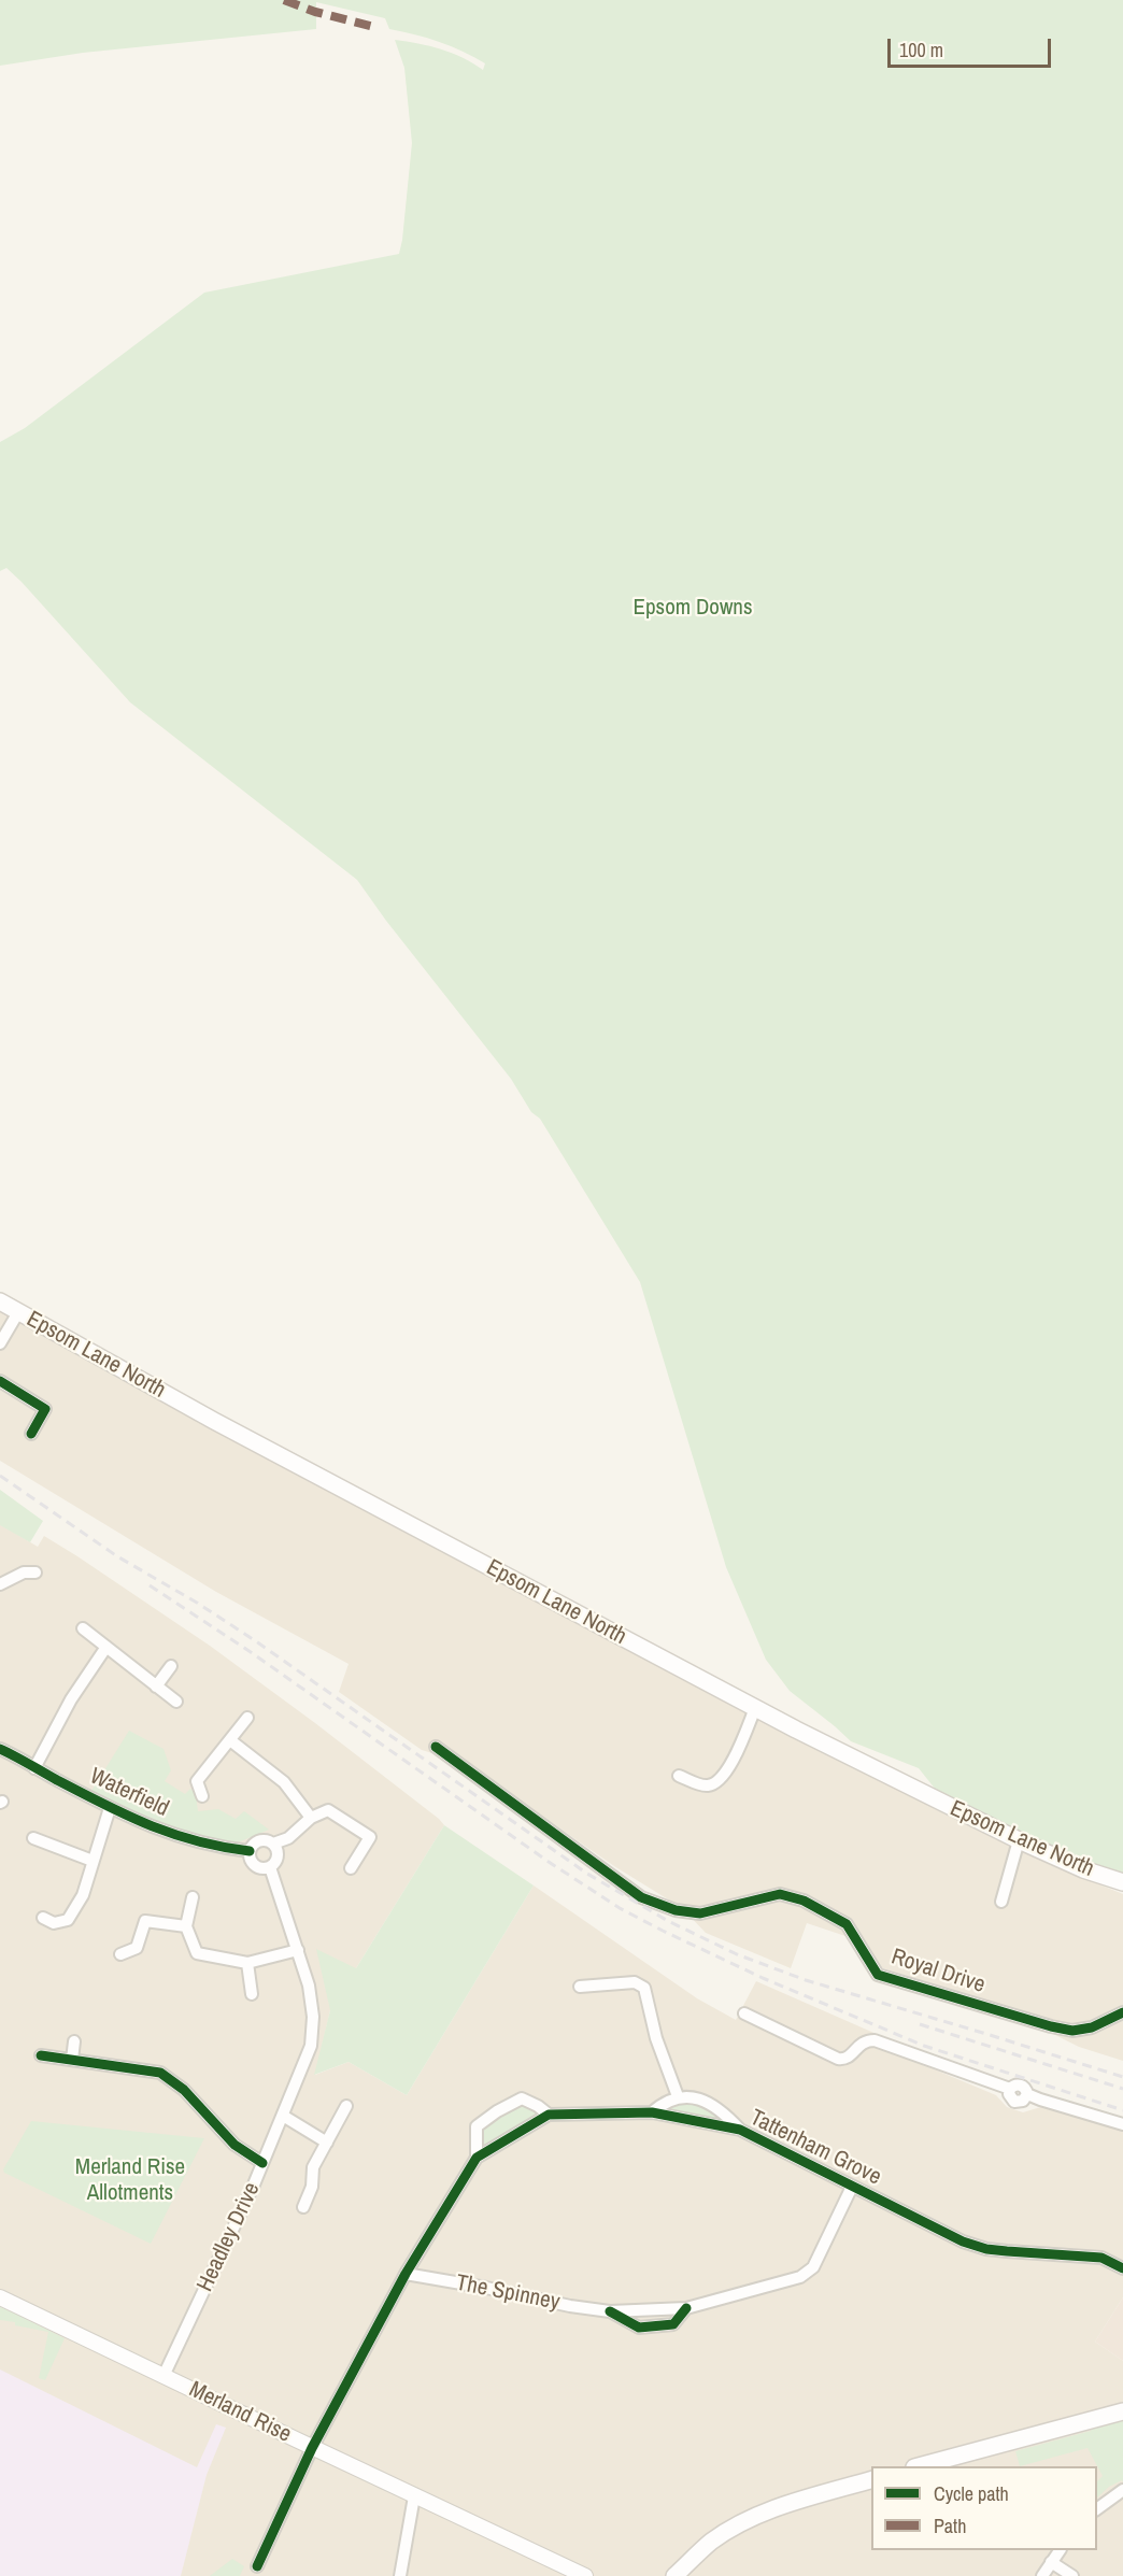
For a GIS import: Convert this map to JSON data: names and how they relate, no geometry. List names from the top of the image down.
{
  "streets": {
    "main road": ["Epsom Lane North"],
    "street": [
      "Waterfield",
      "Royal Drive",
      "Tattenham Grove",
      "Headley Drive",
      "The Spinney",
      "Merland Rise"
    ]
  },
  "crossings": [
    ["Tattenham Grove", "The Spinney"],
    ["Tattenham Grove", "Merland Rise"],
    ["Headley Drive", "Merland Rise"]
  ],
  "parks": ["Epsom Downs", "Merland Rise Allotments"],
  "legend": ["Cycle path", "Path"],
  "scale_bar": "100 m"
}
